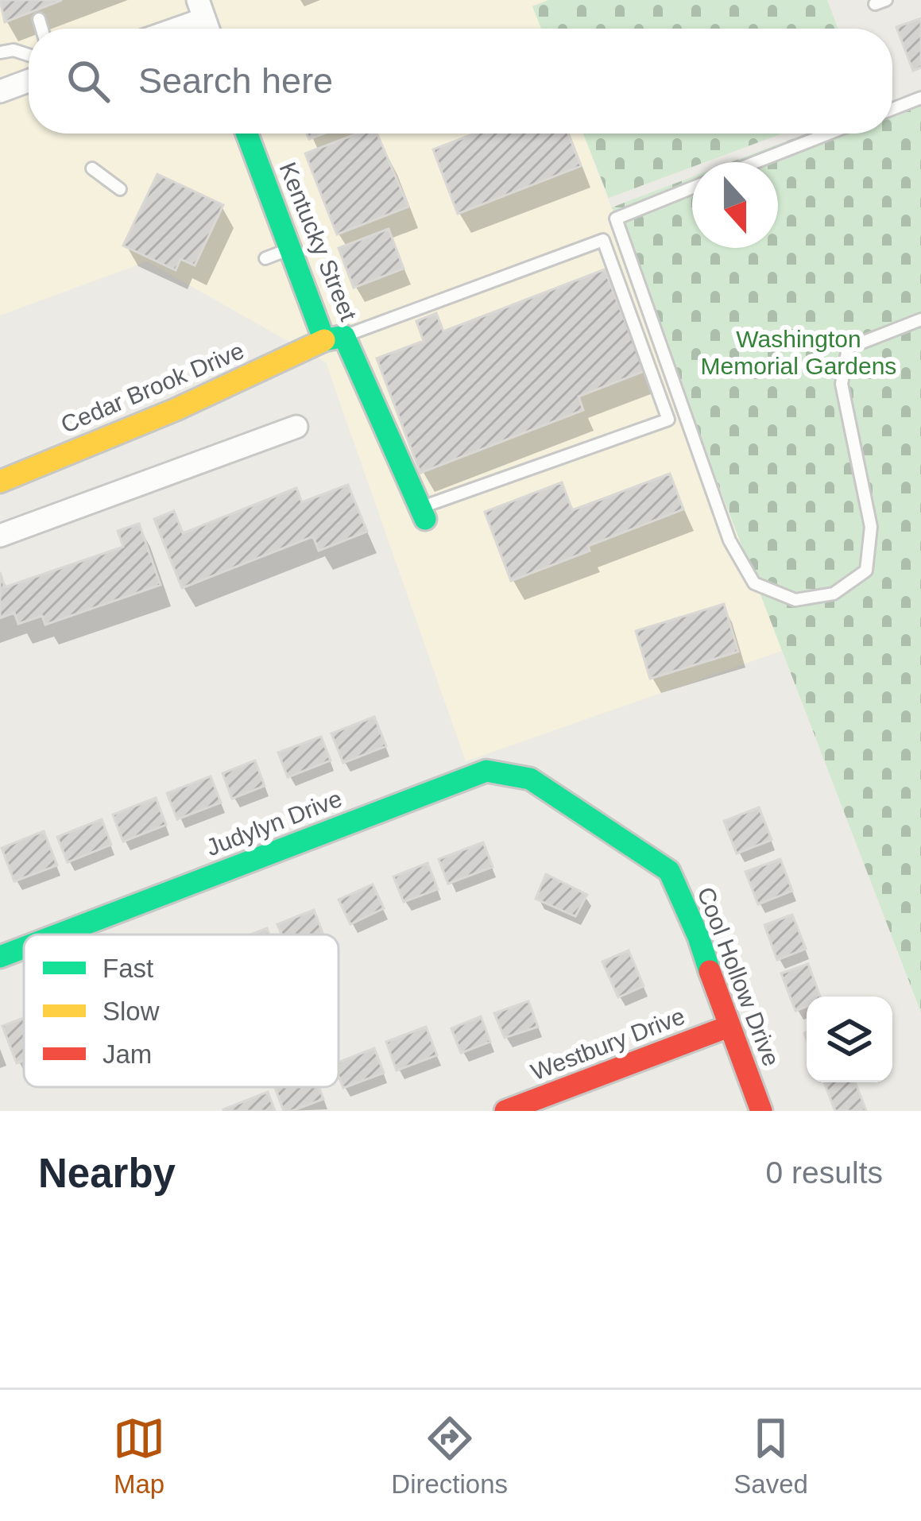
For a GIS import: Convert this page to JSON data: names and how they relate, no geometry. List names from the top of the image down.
{
  "streets": {
    "street": [
      "Kentucky Street",
      "Cedar Brook Drive",
      "Judylyn Drive",
      "Cool Hollow Drive",
      "Westbury Drive"
    ]
  },
  "crossings": [
    ["Kentucky Street", "Cedar Brook Drive"],
    ["Judylyn Drive", "Cool Hollow Drive"],
    ["Cool Hollow Drive", "Westbury Drive"]
  ],
  "parks": ["Washington Memorial Gardens"],
  "legend": ["Fast", "Slow", "Jam"],
  "north": "bottom",
  "page": {
    "search": "Search here",
    "heading": ["Nearby", "0 results"],
    "nav": ["Map", "Directions", "Saved"]
  }
}
